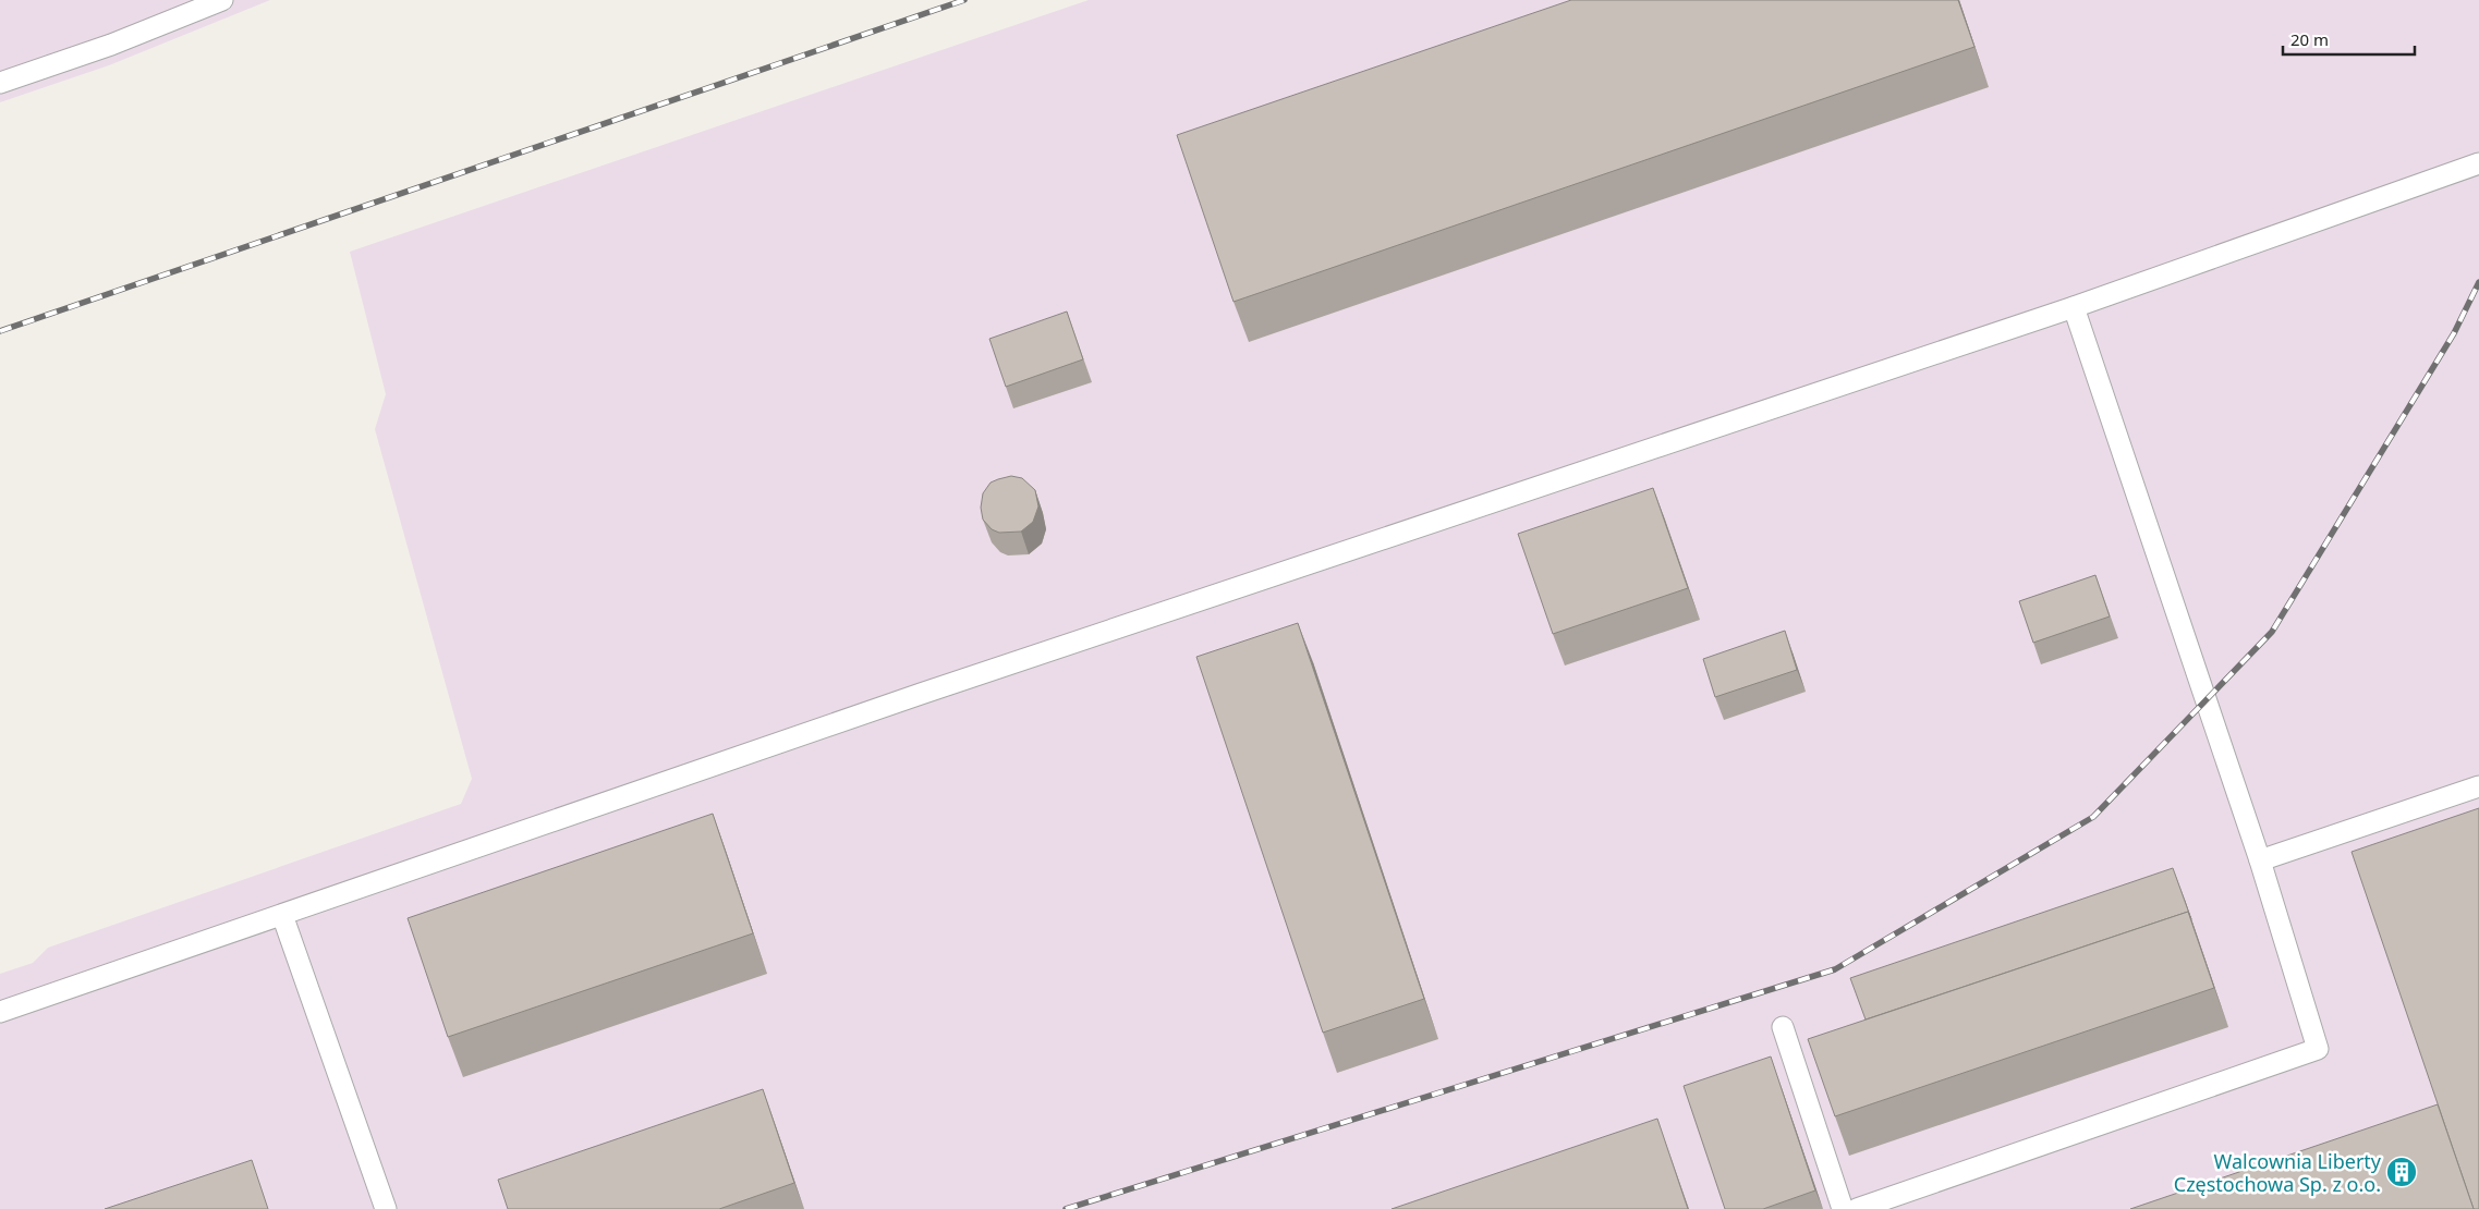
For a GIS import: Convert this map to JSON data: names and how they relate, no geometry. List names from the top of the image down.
{
  "places": {
    "building": ["Walcownia Liberty Częstochowa Sp. z o.o."]
  },
  "scale_bar": "20 m"
}
